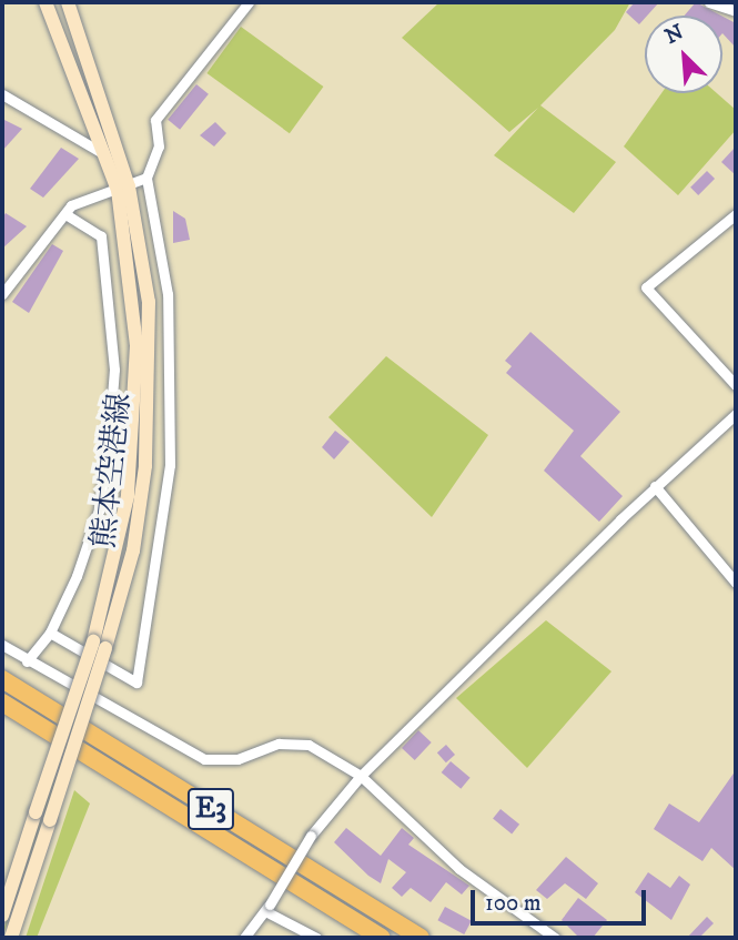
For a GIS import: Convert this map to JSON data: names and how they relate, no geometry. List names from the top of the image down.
{
  "streets": {
    "highway": ["E3"],
    "main road": ["熊本空港線"]
  },
  "scale_bar": "100 m",
  "north": "top left"
}
